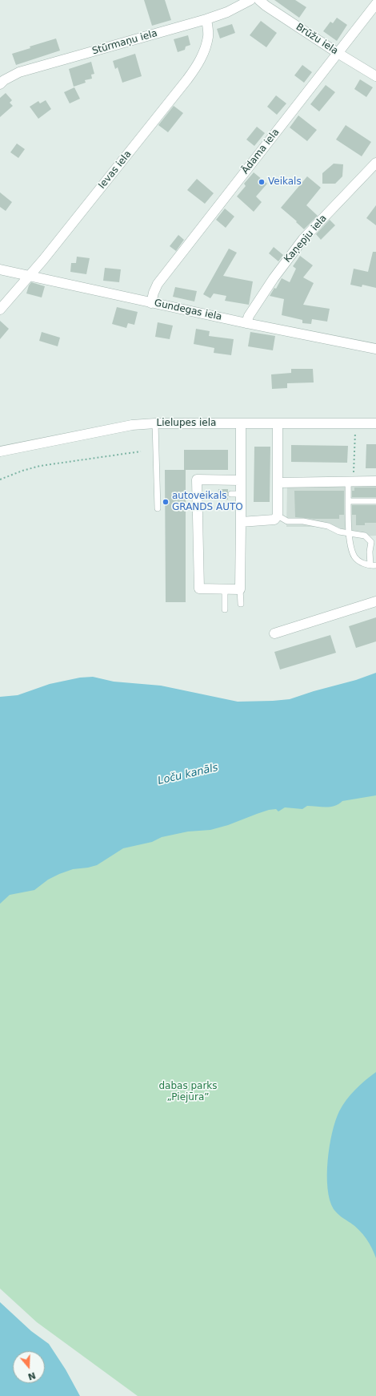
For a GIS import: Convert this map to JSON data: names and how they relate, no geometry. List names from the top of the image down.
{
  "streets": {
    "street": [
      "Brūžu iela",
      "Stūrmaņu iela",
      "Ādama iela",
      "Ievas iela",
      "Kaņepju iela",
      "Gundegas iela",
      "Lielupes iela"
    ]
  },
  "crossings": [
    ["Brūžu iela", "Ādama iela"],
    ["Stūrmaņu iela", "Ievas iela"],
    ["Ādama iela", "Gundegas iela"],
    ["Ievas iela", "Gundegas iela"],
    ["Kaņepju iela", "Gundegas iela"]
  ],
  "water": ["Loču kanāls"],
  "parks": ["dabas parks „Piejūra”"],
  "places": ["Veikals", "autoveikals GRANDS AUTO"],
  "north": "bottom"
}
